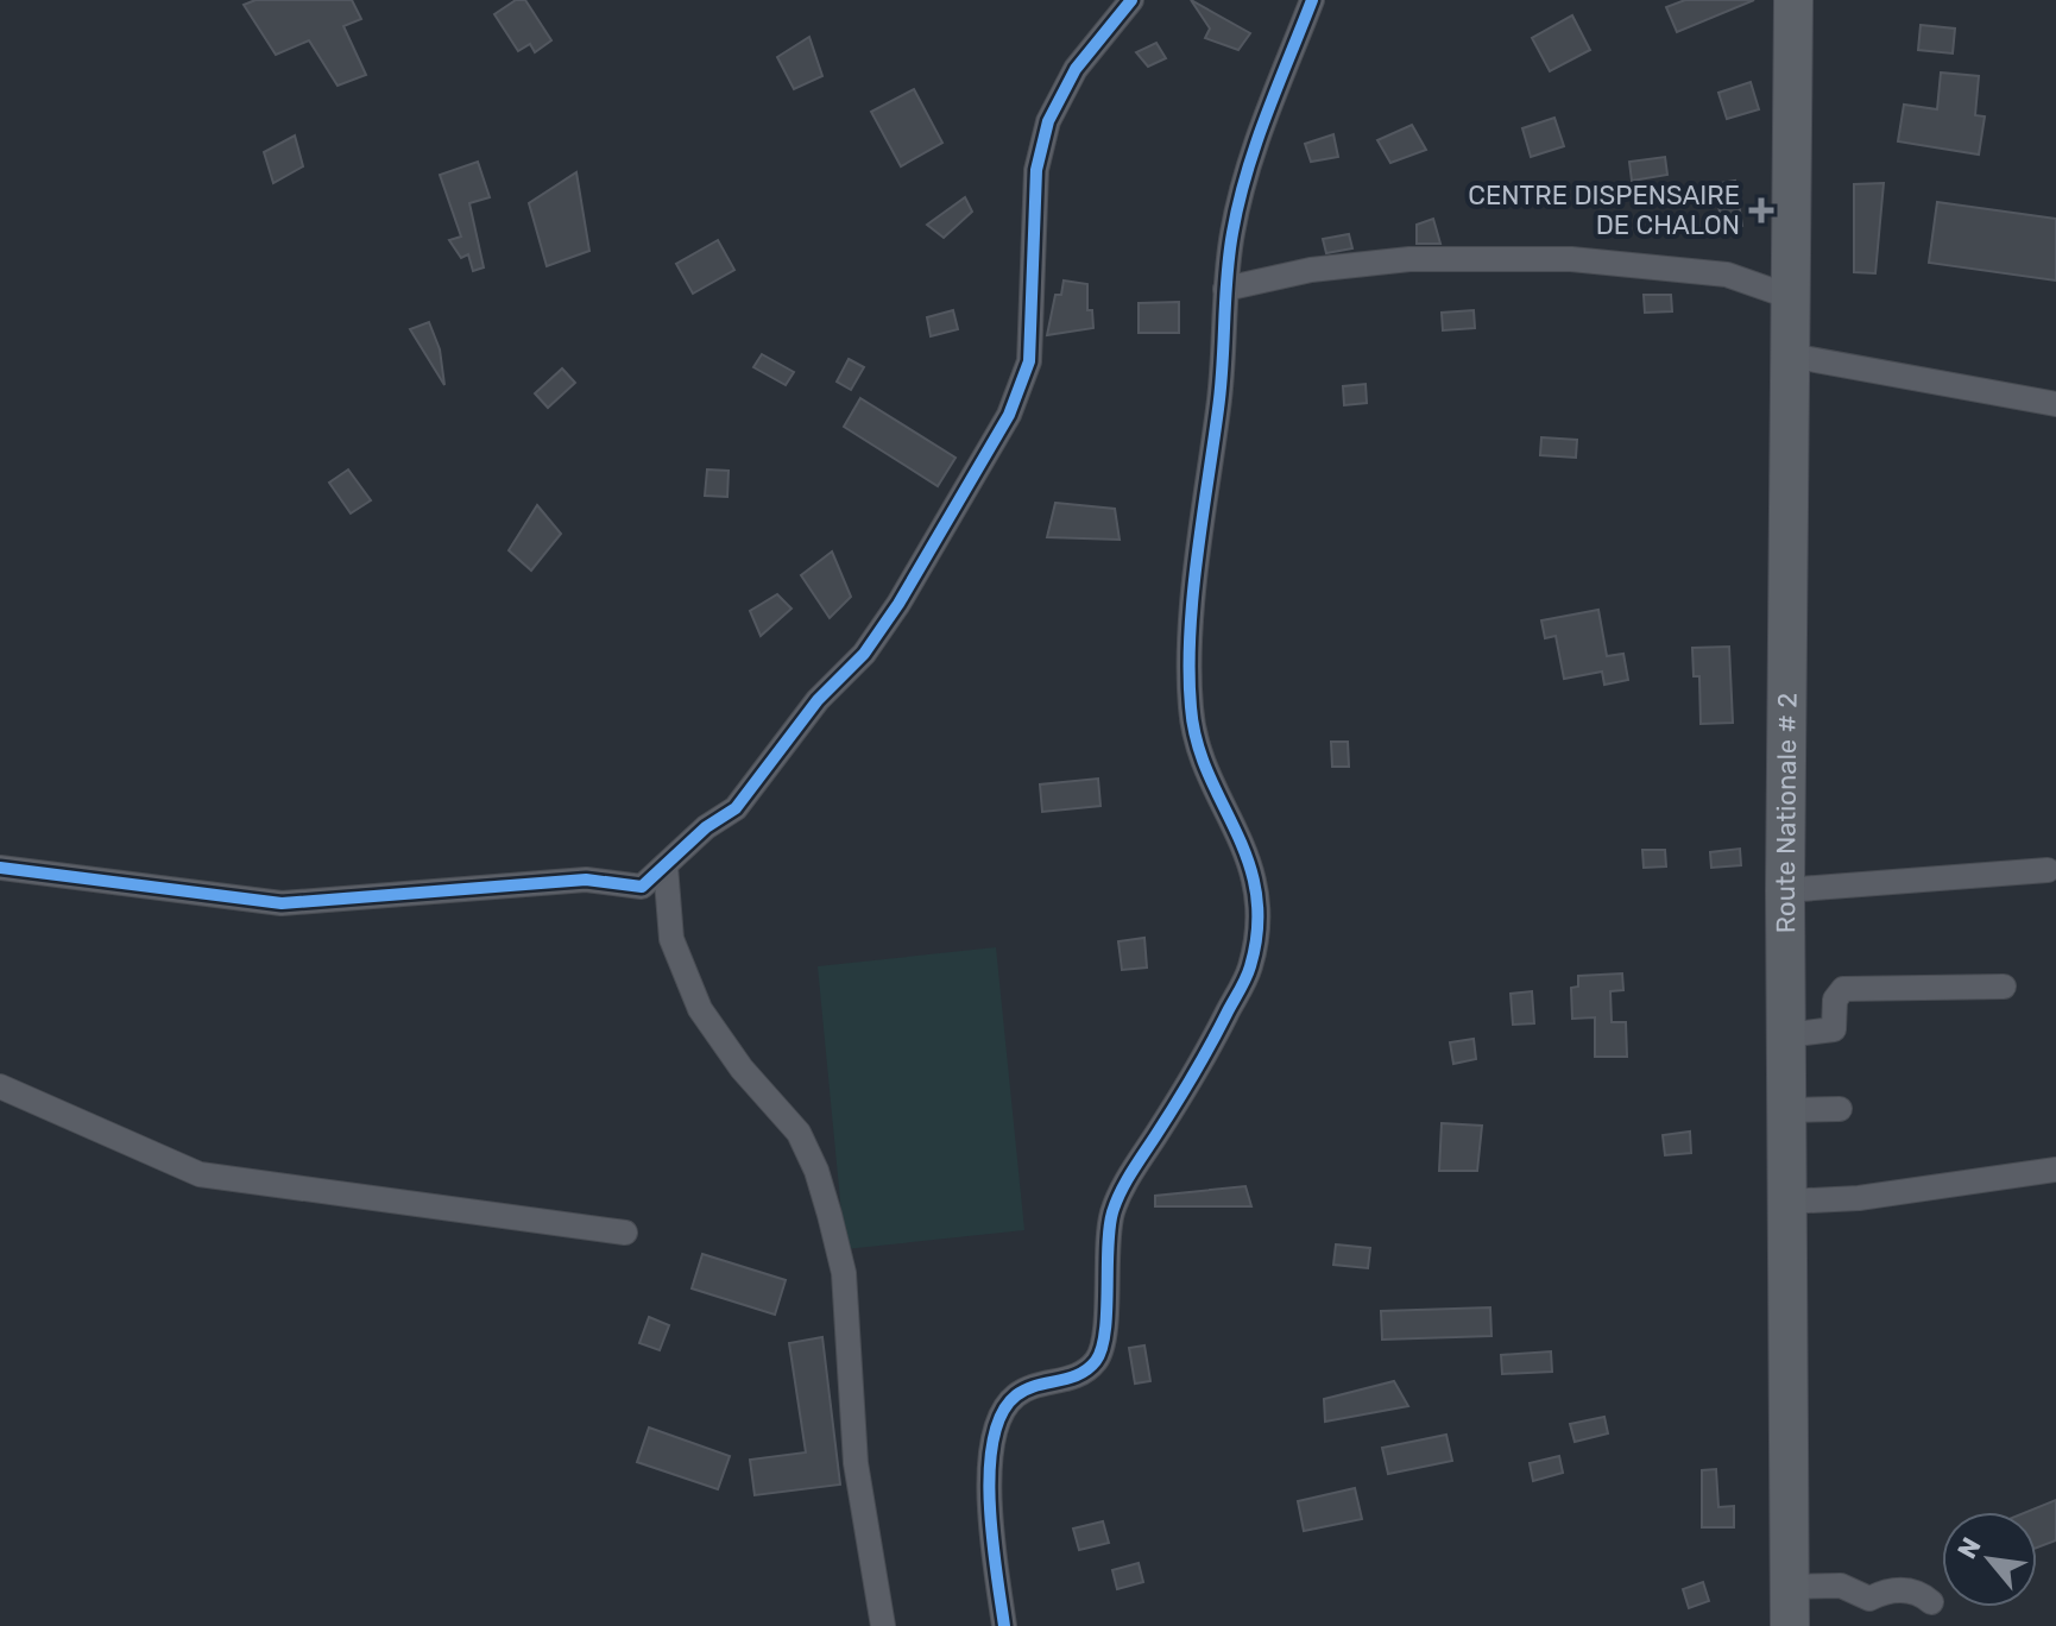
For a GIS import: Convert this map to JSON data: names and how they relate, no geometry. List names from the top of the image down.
{
  "streets": {
    "main road": ["Route Nationale # 2"]
  },
  "places": {
    "health": ["CENTRE DISPENSAIRE DE CHALON"]
  },
  "north": "top left"
}
